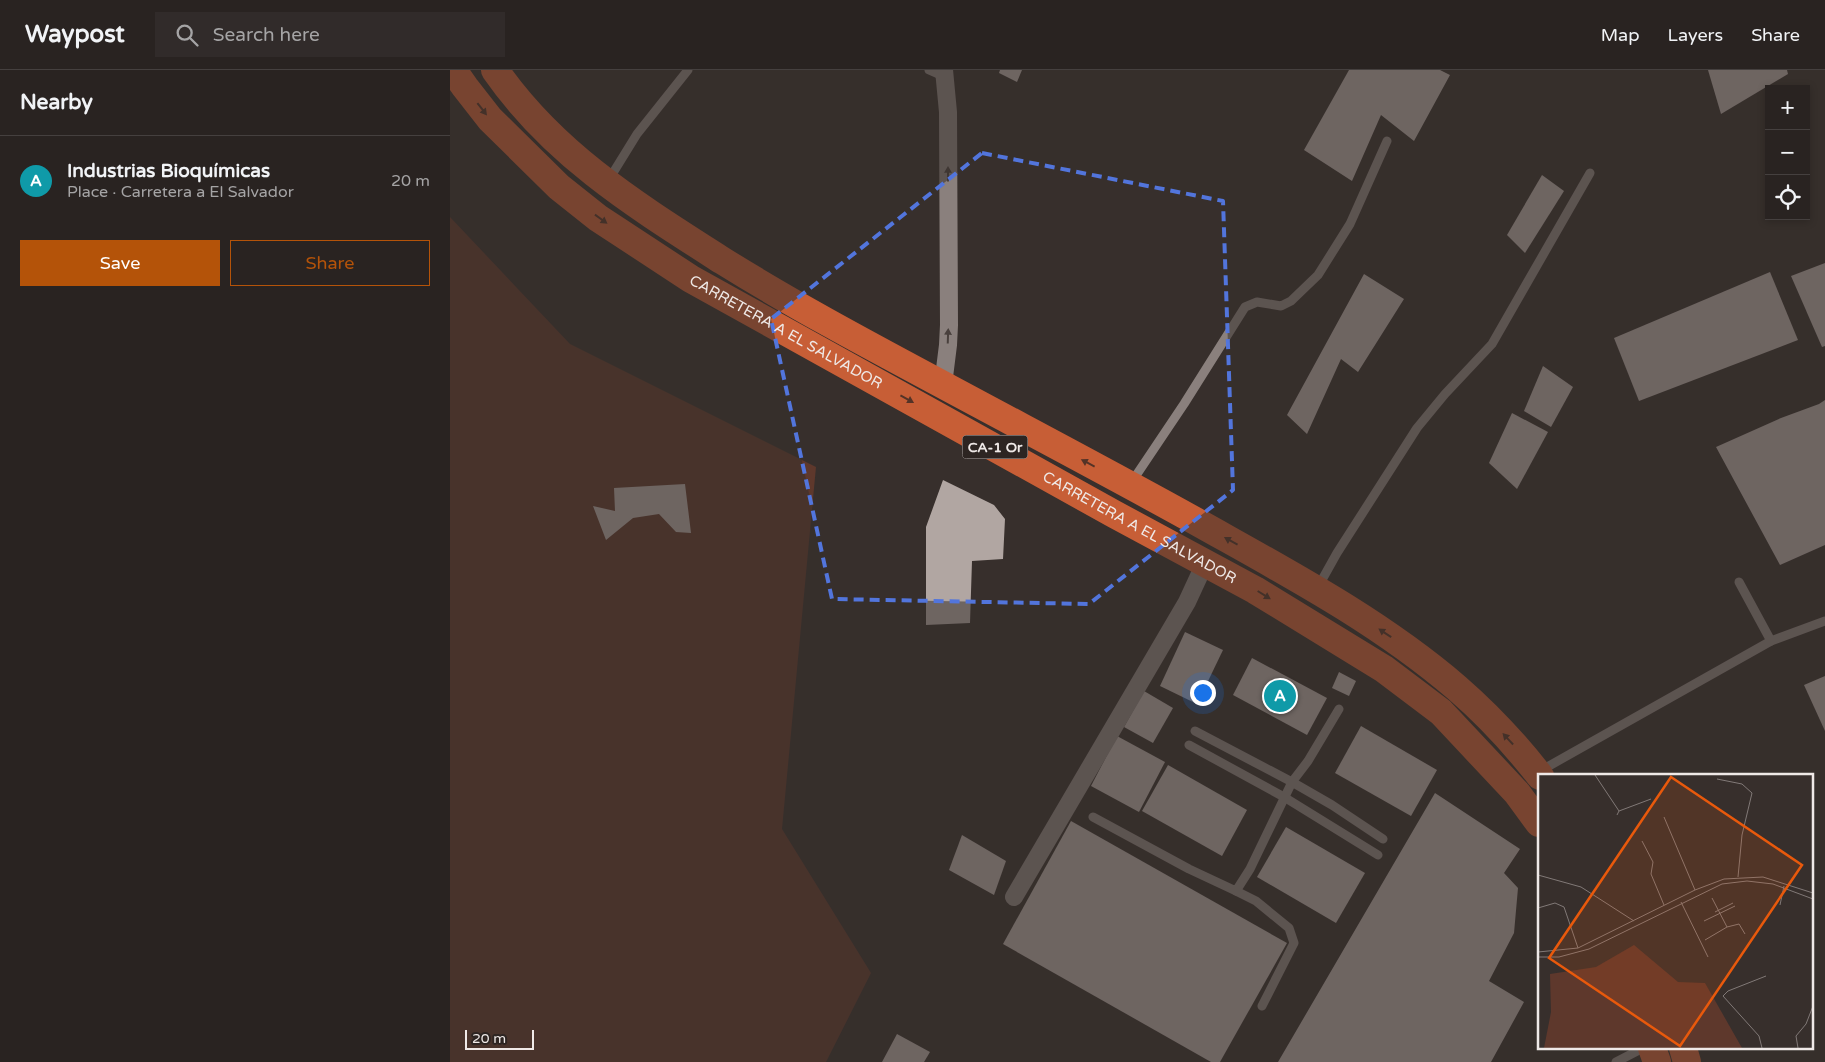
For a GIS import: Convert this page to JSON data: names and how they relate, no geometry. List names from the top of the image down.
{
  "streets": {
    "highway": ["CARRETERA A EL SALVADOR", "CA-1 Or"]
  },
  "scale_bar": "20 m",
  "page": {
    "header": "Waypost",
    "search": "Search here",
    "nav": ["Map", "Layers", "Share"],
    "heading": "Nearby",
    "map_buttons": ["+", "−"],
    "list": [
      {
        "mark": "A",
        "name": "Industrias Bioquímicas",
        "note": "Place · Carretera a El Salvador",
        "value": "20 m"
      }
    ],
    "buttons": ["Save", "Share"],
    "pins": "A",
    "scale": "20 m"
  }
}
